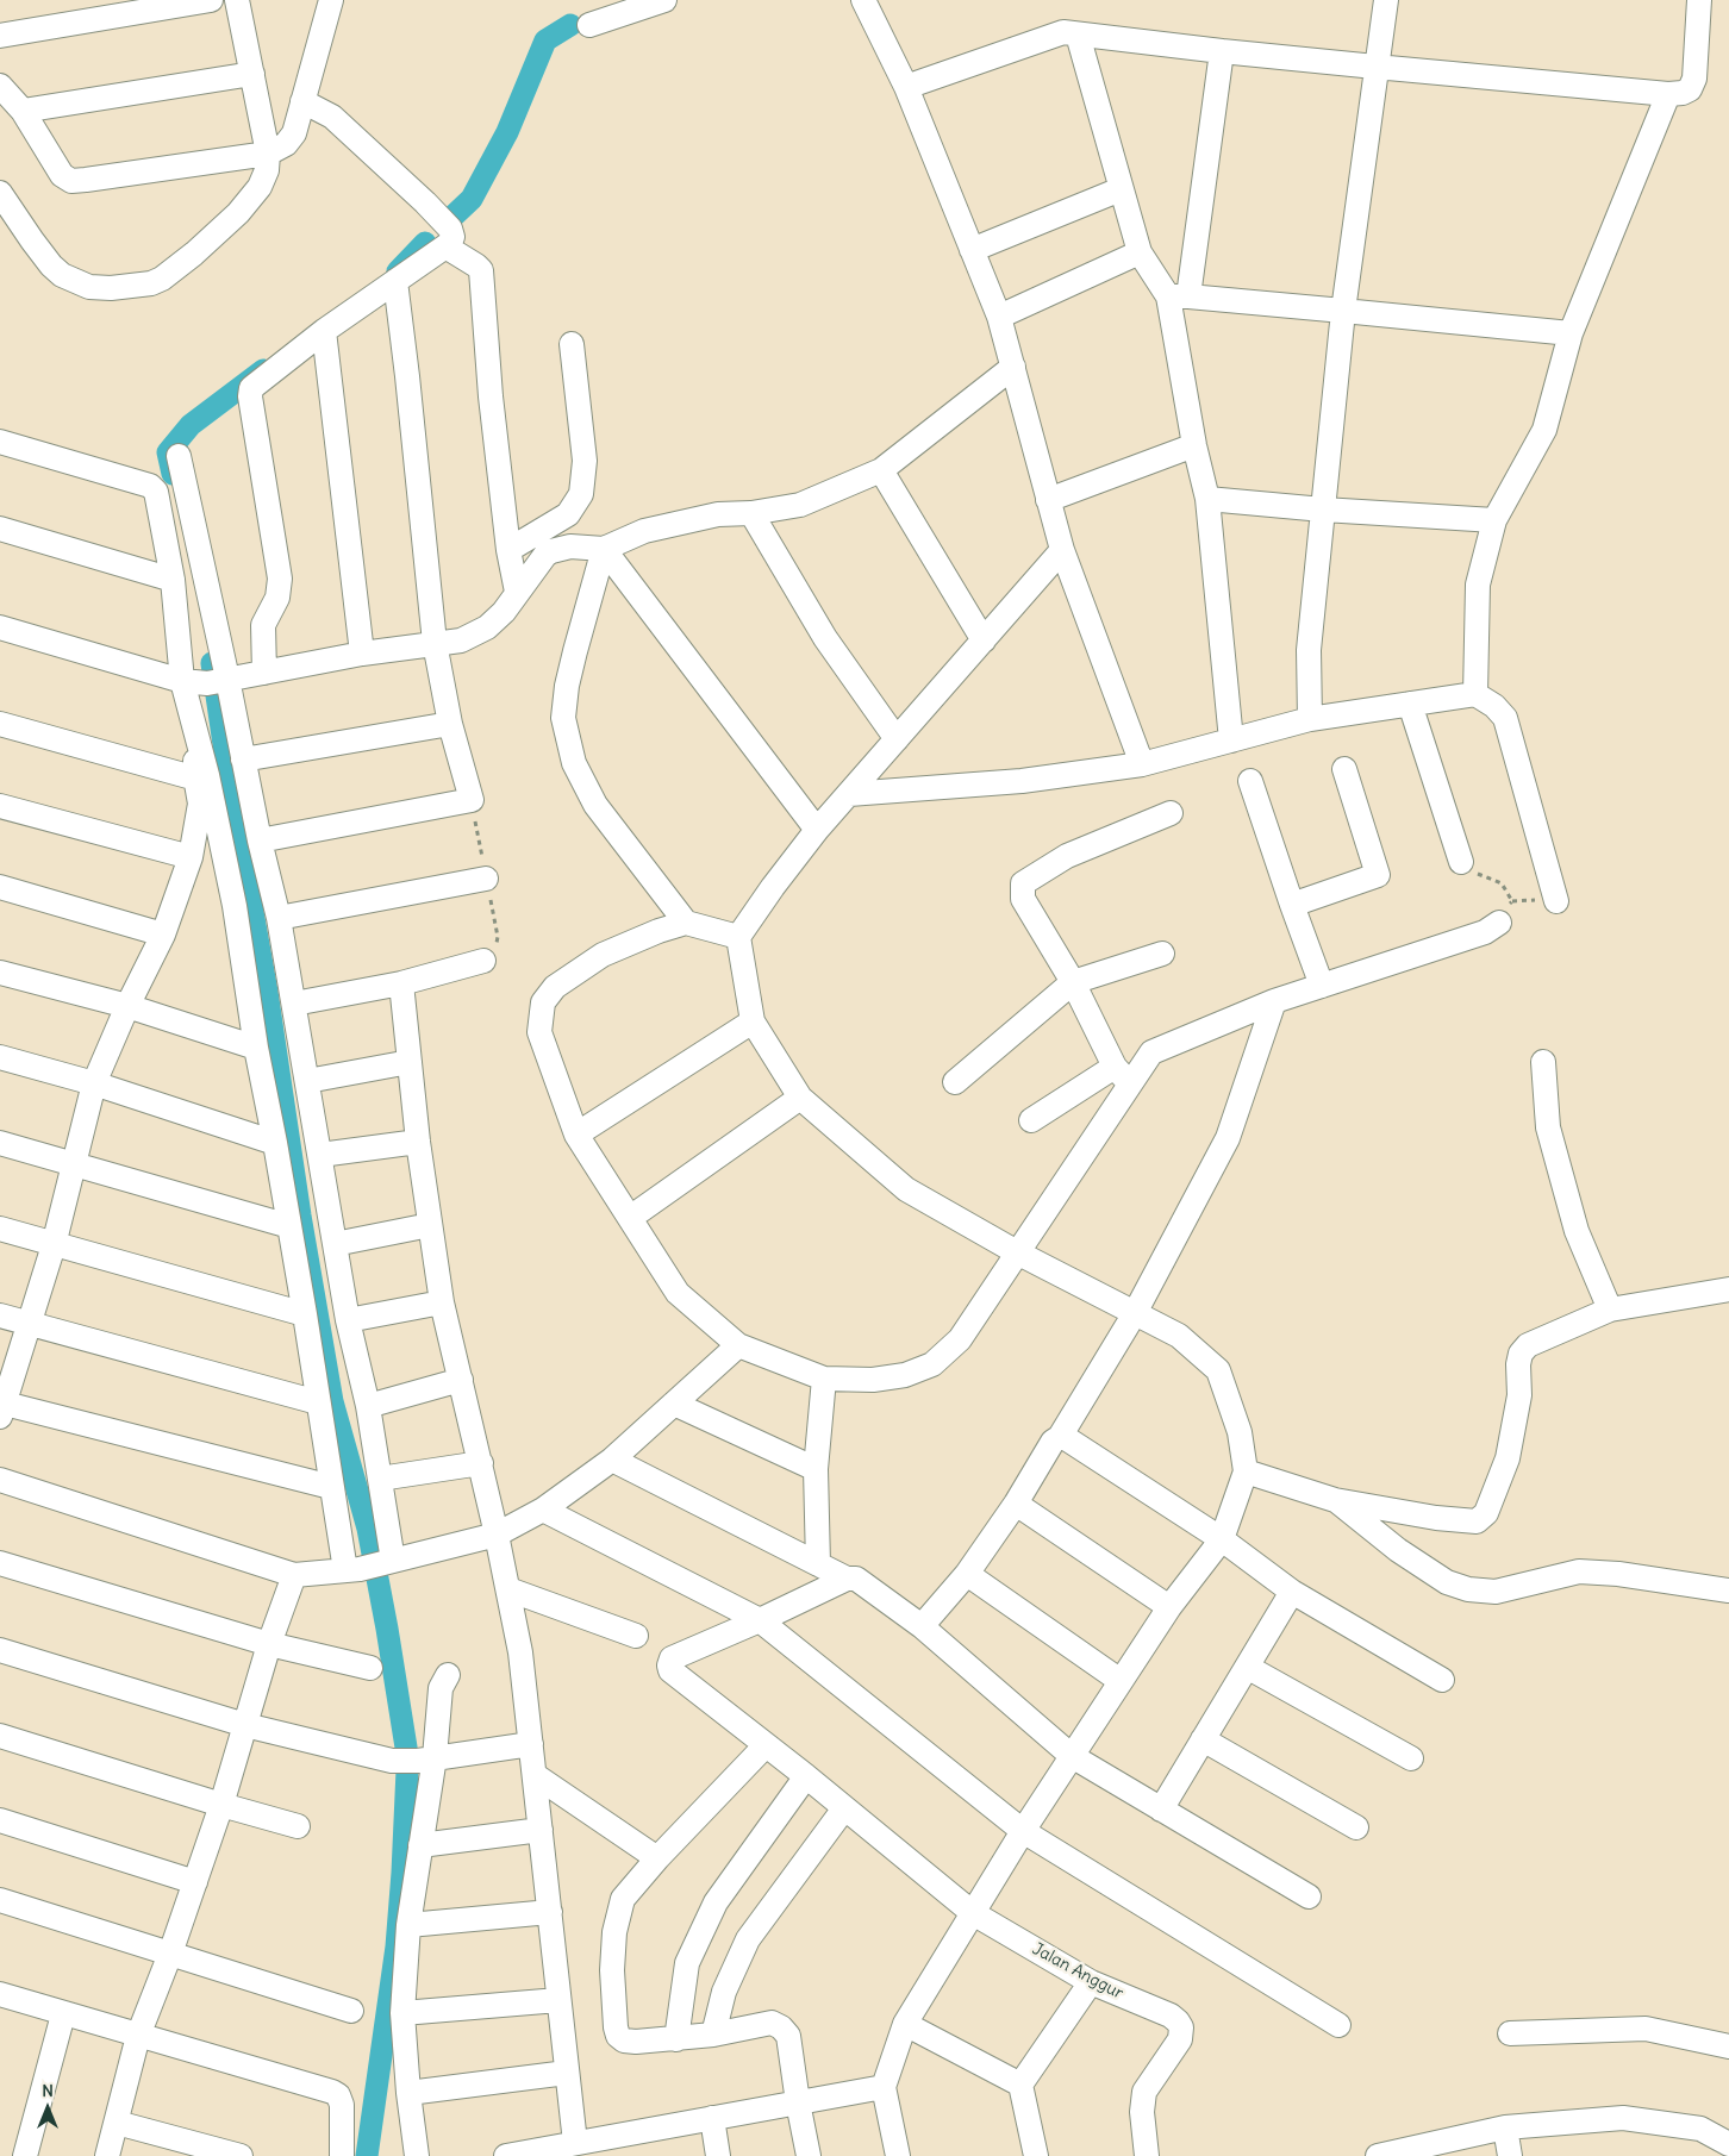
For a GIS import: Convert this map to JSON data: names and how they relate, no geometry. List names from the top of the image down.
{
  "streets": {
    "street": ["Jalan Anggur"]
  },
  "north": "top"
}
